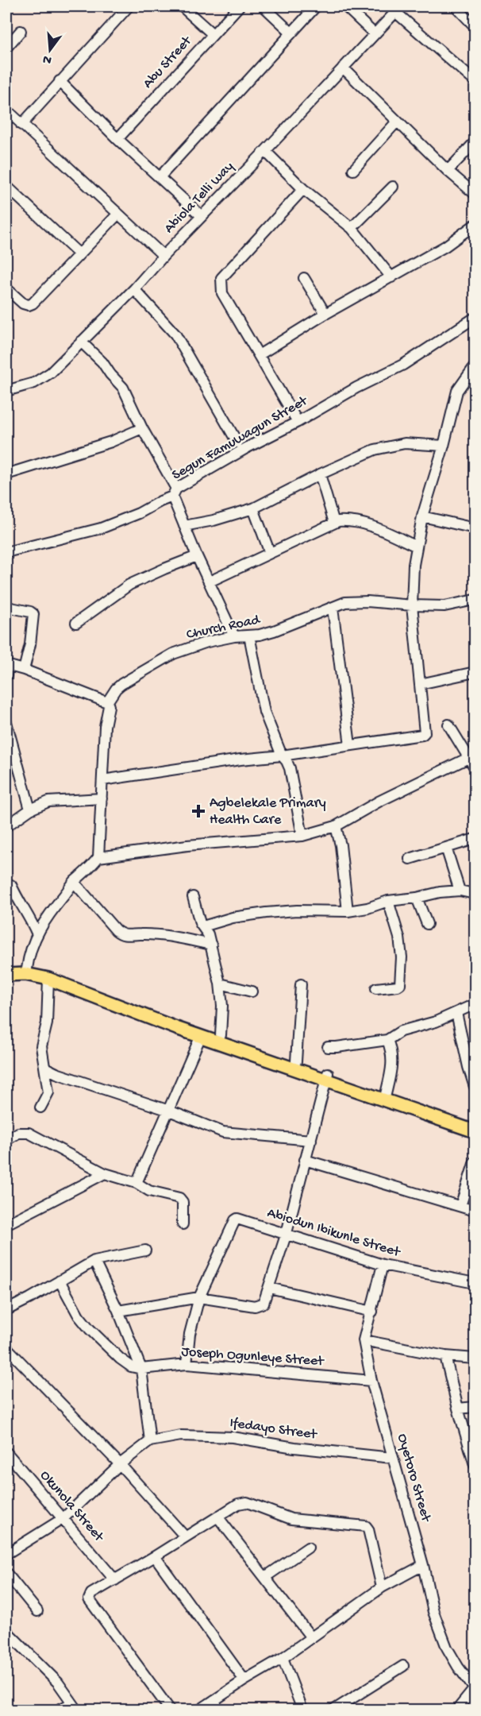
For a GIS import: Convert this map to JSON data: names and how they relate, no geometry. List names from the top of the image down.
{
  "streets": {
    "street": [
      "Abu Street",
      "Abiola Telli way",
      "Segun Famuwagun Street",
      "Church Road",
      "Abiodun Ibikunle Street",
      "Joseph Ogunleye Street",
      "Ifedayo Street",
      "Oyetoro Street",
      "Okunola Street"
    ]
  },
  "crossings": [
    ["Abiodun Ibikunle Street", "Oyetoro Street"],
    ["Joseph Ogunleye Street", "Oyetoro Street"],
    ["Ifedayo Street", "Oyetoro Street"]
  ],
  "places": {
    "health": ["Agbelekale Primary Health Care"]
  },
  "north": "bottom"
}
